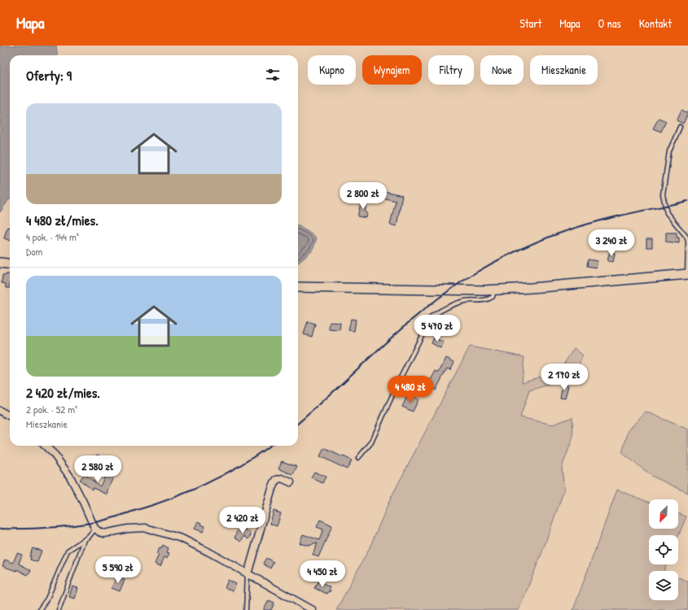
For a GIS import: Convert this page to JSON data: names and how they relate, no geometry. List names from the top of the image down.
{
  "north": "bottom left",
  "page": {
    "header": "Mapa",
    "nav": [
      "Start",
      "Mapa",
      "O nas",
      "Kontakt"
    ],
    "chip": [
      "Kupno",
      "Wynajem",
      "Filtry",
      "Nowe",
      "Mieszkanie"
    ],
    "heading": "Oferty: 9",
    "list": [
      {
        "name": "4 480 zł/mies.",
        "note": "4 pok. · 144 m² · Dom"
      },
      {
        "name": "2 420 zł/mies.",
        "note": "2 pok. · 52 m² · Mieszkanie"
      }
    ],
    "price": [
      "2 800 zł",
      "3 240 zł",
      "5 470 zł",
      "2 170 zł",
      "4 480 zł",
      "2 580 zł",
      "2 420 zł",
      "5 590 zł",
      "4 450 zł"
    ]
  }
}
